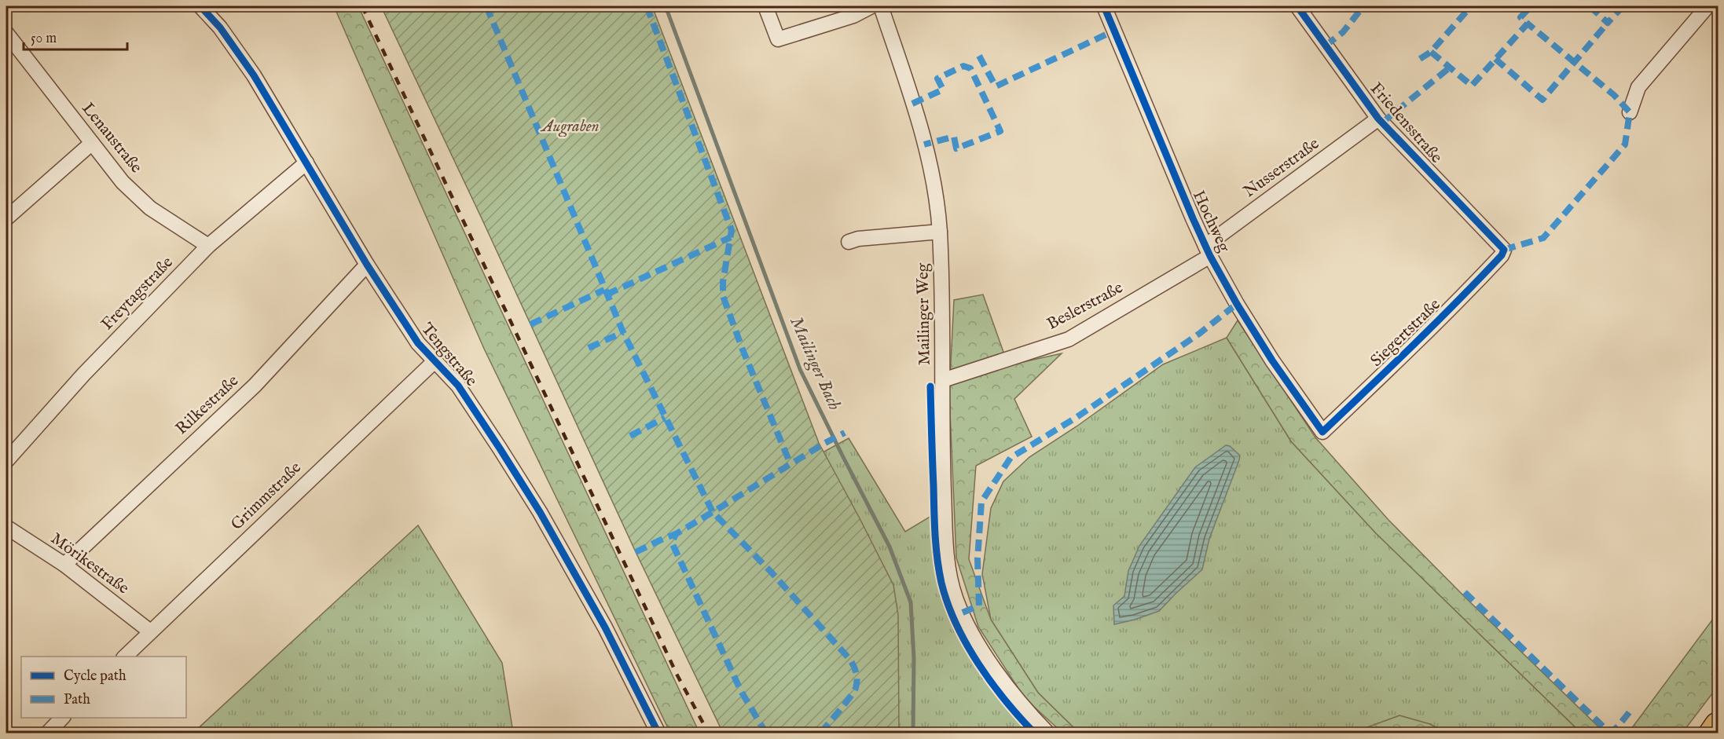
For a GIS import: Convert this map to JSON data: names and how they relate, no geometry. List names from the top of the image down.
{
  "streets": {
    "street": [
      "Friedensstraße",
      "Lenaustraße",
      "Nusserstraße",
      "Hochweg",
      "Freytagstraße",
      "Beslerstraße",
      "Mailinger Weg",
      "Siegertstraße",
      "Tengstraße",
      "Rilkestraße",
      "Grimmstraße",
      "Mörikestraße"
    ]
  },
  "crossings": [
    ["Friedensstraße", "Nusserstraße"],
    ["Friedensstraße", "Siegertstraße"],
    ["Lenaustraße", "Freytagstraße"],
    ["Nusserstraße", "Hochweg"],
    ["Nusserstraße", "Beslerstraße"],
    ["Hochweg", "Beslerstraße"],
    ["Hochweg", "Siegertstraße"],
    ["Freytagstraße", "Tengstraße"],
    ["Beslerstraße", "Mailinger Weg"],
    ["Tengstraße", "Rilkestraße"],
    ["Tengstraße", "Grimmstraße"],
    ["Rilkestraße", "Mörikestraße"],
    ["Grimmstraße", "Mörikestraße"]
  ],
  "water": ["Mailinger Bach"],
  "parks": ["Augraben"],
  "legend": ["Cycle path", "Path"],
  "scale_bar": "50 m"
}
